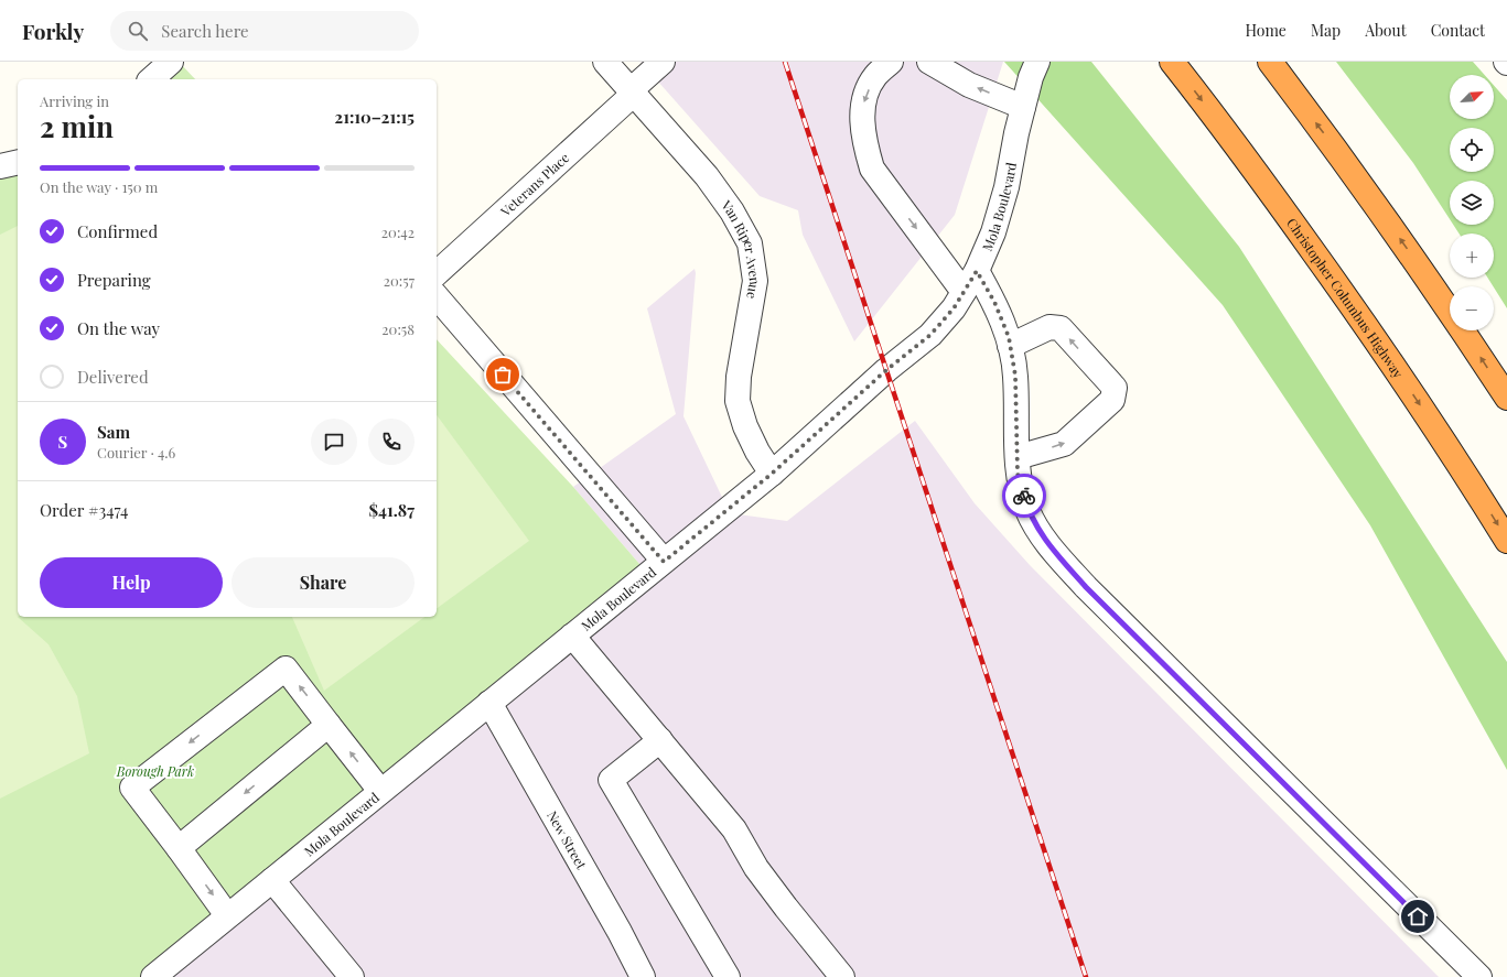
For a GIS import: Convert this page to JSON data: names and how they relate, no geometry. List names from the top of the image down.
{
  "streets": {
    "highway": ["Christopher Columbus Highway"],
    "street": [
      "Veterans Place",
      "Mola Boulevard",
      "Van Riper Avenue",
      "New Street"
    ]
  },
  "crossings": [
    ["Veterans Place", "Van Riper Avenue"],
    ["Mola Boulevard", "Van Riper Avenue"],
    ["Mola Boulevard", "New Street"]
  ],
  "parks": ["Borough Park"],
  "north": "top right",
  "page": {
    "header": "Forkly",
    "search": "Search here",
    "nav": [
      "Home",
      "Map",
      "About",
      "Contact"
    ],
    "map_buttons": ["+", "−"],
    "heading": ["2 min", "Arriving in", "21:10–21:15"],
    "panel": [
      "Sam",
      "Courier · 4.6",
      "Order #3474",
      "$41.87"
    ],
    "bar": "On the way · 150 m",
    "list": [
      ["Confirmed", "20:42"],
      ["Preparing", "20:57"],
      ["On the way", "20:58"],
      "Delivered"
    ],
    "round": "S",
    "buttons": ["Help", "Share"]
  }
}
